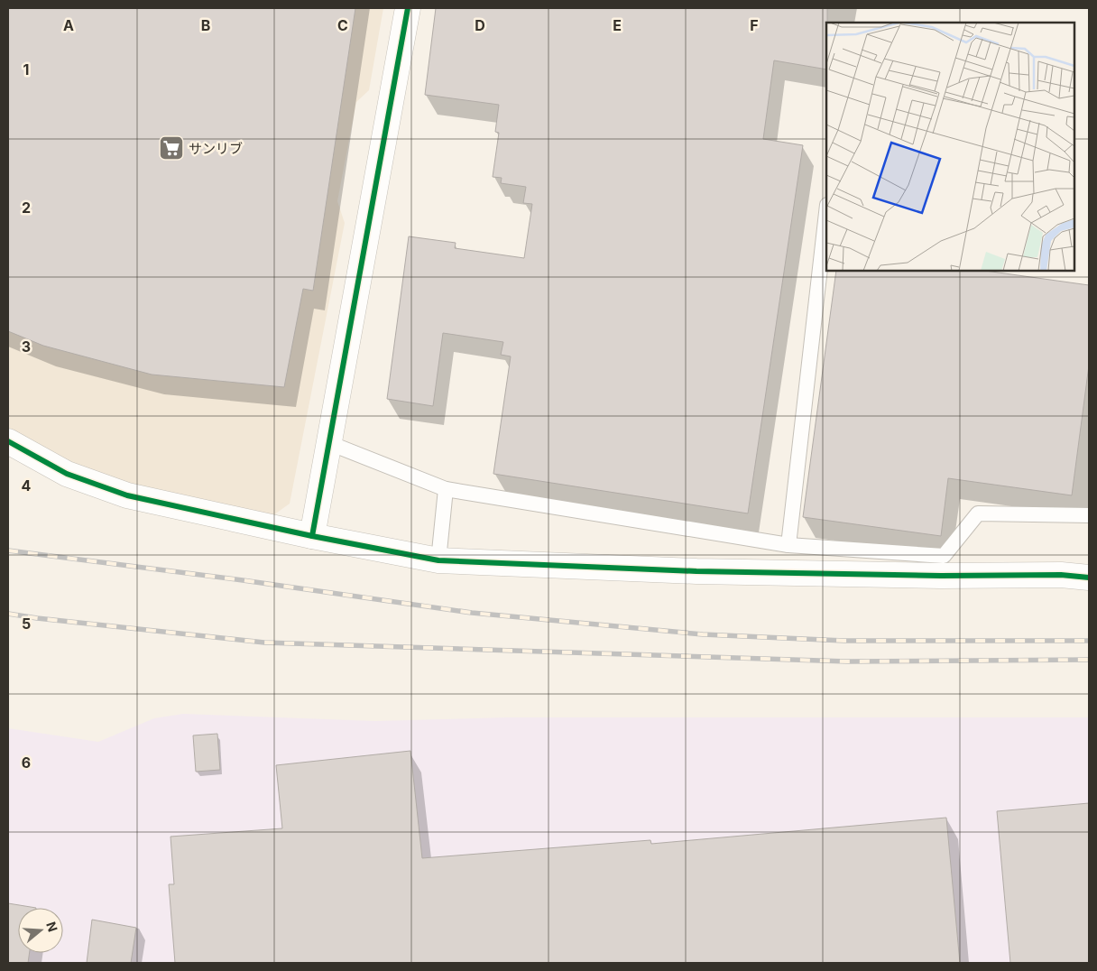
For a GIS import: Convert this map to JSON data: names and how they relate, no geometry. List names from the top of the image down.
{
  "places": {
    "supermarket": ["サンリブ"]
  },
  "north": "right",
  "grid": {
    "columns": [
      "A",
      "B",
      "C",
      "D",
      "E",
      "F"
    ],
    "rows": [
      "1",
      "2",
      "3",
      "4",
      "5",
      "6"
    ]
  }
}
